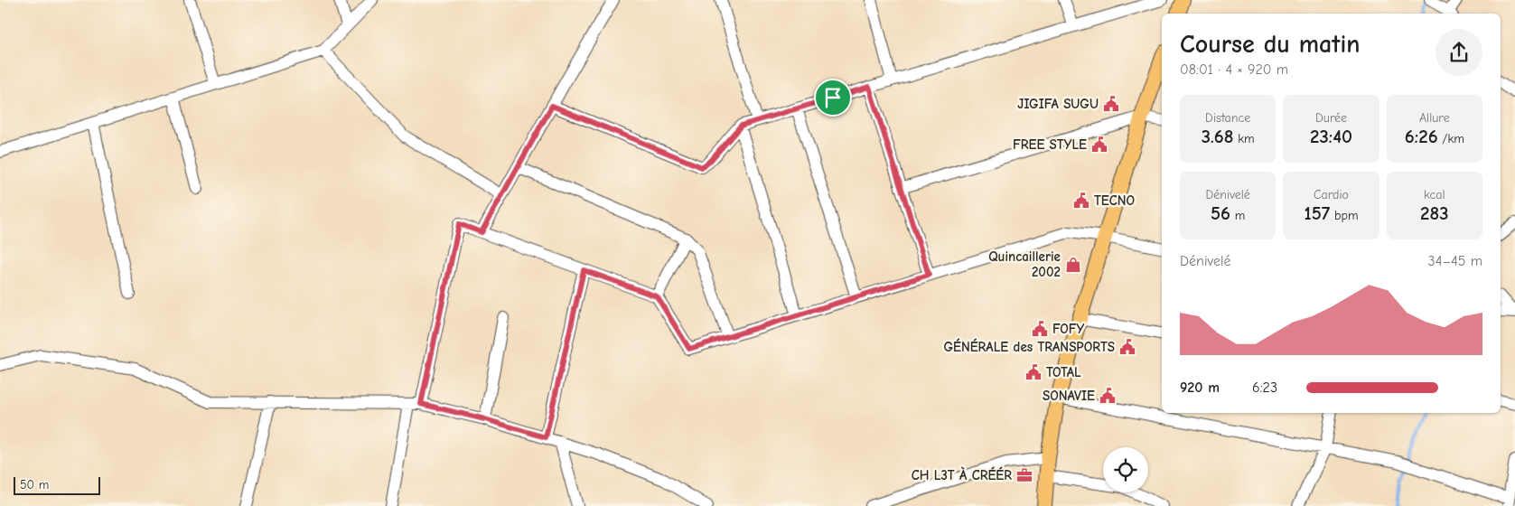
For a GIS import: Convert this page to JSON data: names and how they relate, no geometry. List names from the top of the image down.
{
  "places": {
    "public building": [
      "JIGIFA SUGU",
      "FREE STYLE",
      "TECNO",
      "FOFY",
      "GÉNÉRALE des TRANSPORTS",
      "TOTAL",
      "SONAVIE"
    ],
    "shop": ["Quincaillerie 2002"],
    "office": ["CH L3T À CRÉÉR"]
  },
  "scale_bar": "50 m",
  "page": {
    "heading": ["Course du matin", "08:01 · 4 × 920 m"],
    "stats": [
      ["Distance", "3.68 km"],
      ["Durée", "23:40"],
      ["Allure", "6:26 /km"],
      ["Dénivelé", "56 m"],
      ["Cardio", "157 bpm"],
      ["kcal", "283"]
    ],
    "chart": ["Dénivelé", "34–45 m"],
    "list": [
      {
        "name": "920 m",
        "note": "6:23"
      }
    ],
    "scale": "50 m"
  }
}
